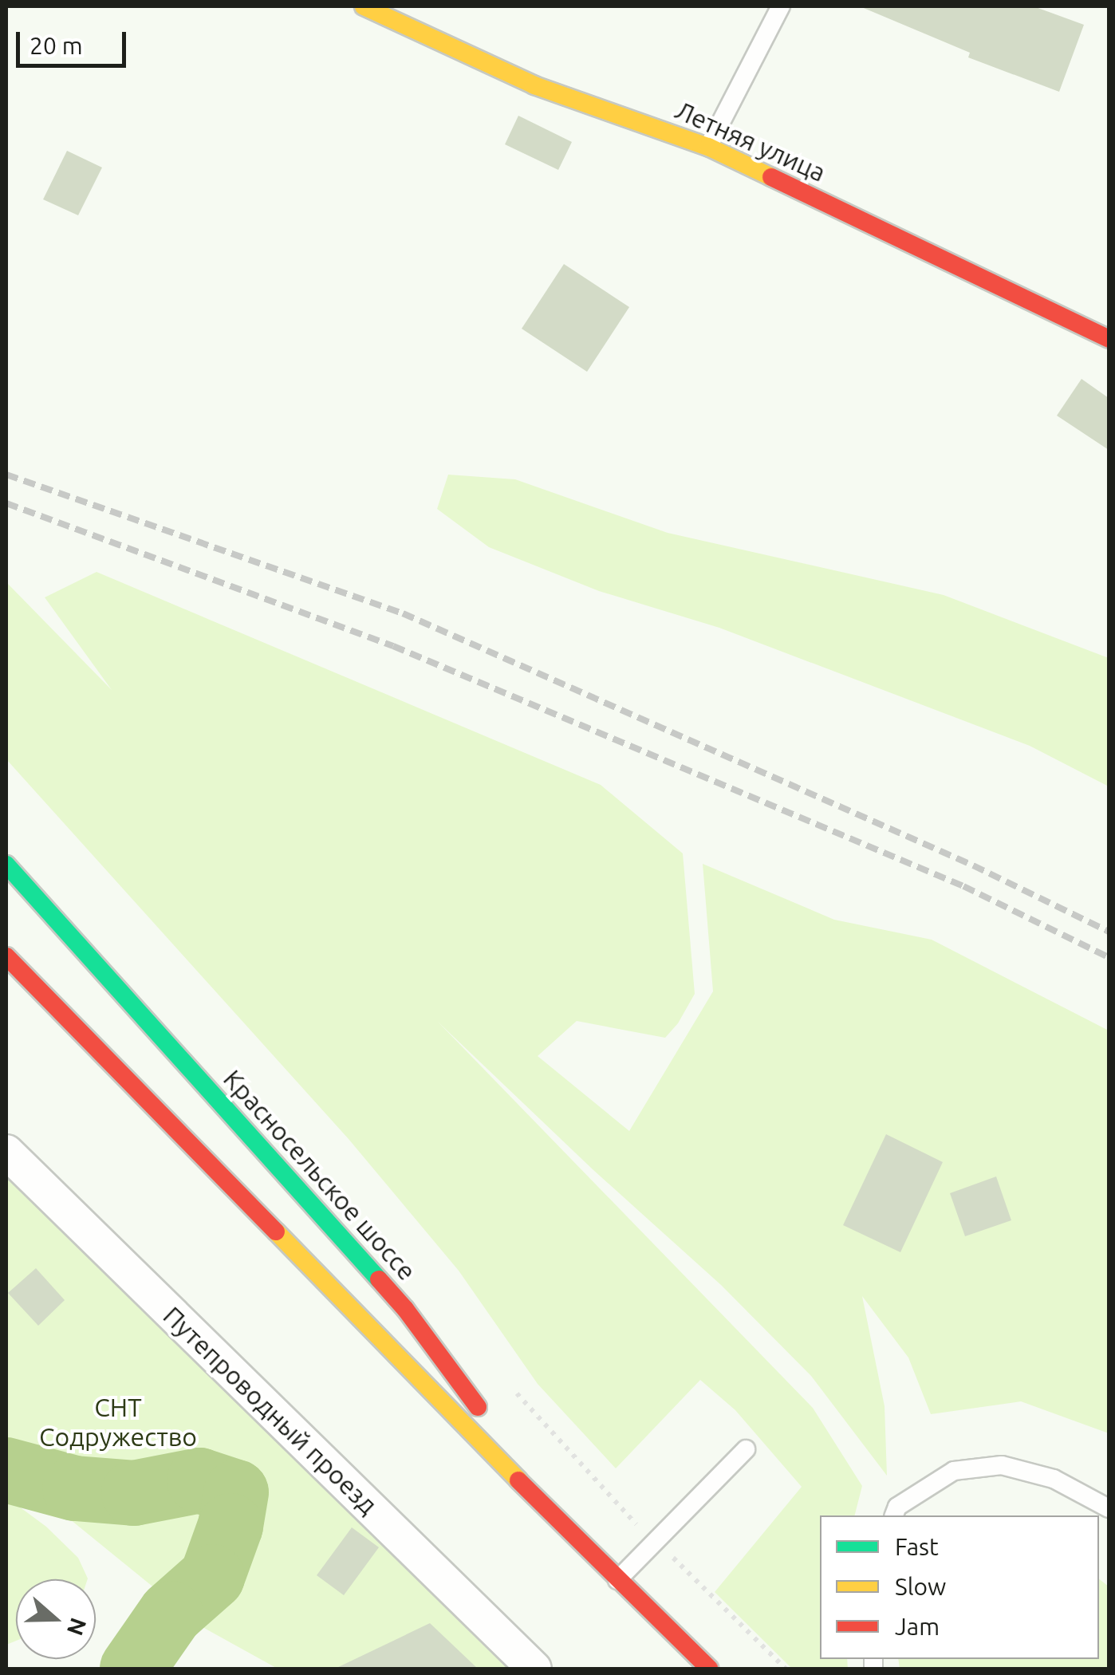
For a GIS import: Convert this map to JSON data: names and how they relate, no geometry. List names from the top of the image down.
{
  "streets": {
    "main road": ["Летняя улица", "Красносельское шоссе"],
    "street": ["Путепроводный проезд"]
  },
  "parks": ["СНТ Содружество"],
  "legend": ["Fast", "Slow", "Jam"],
  "scale_bar": "20 m",
  "north": "right"
}
